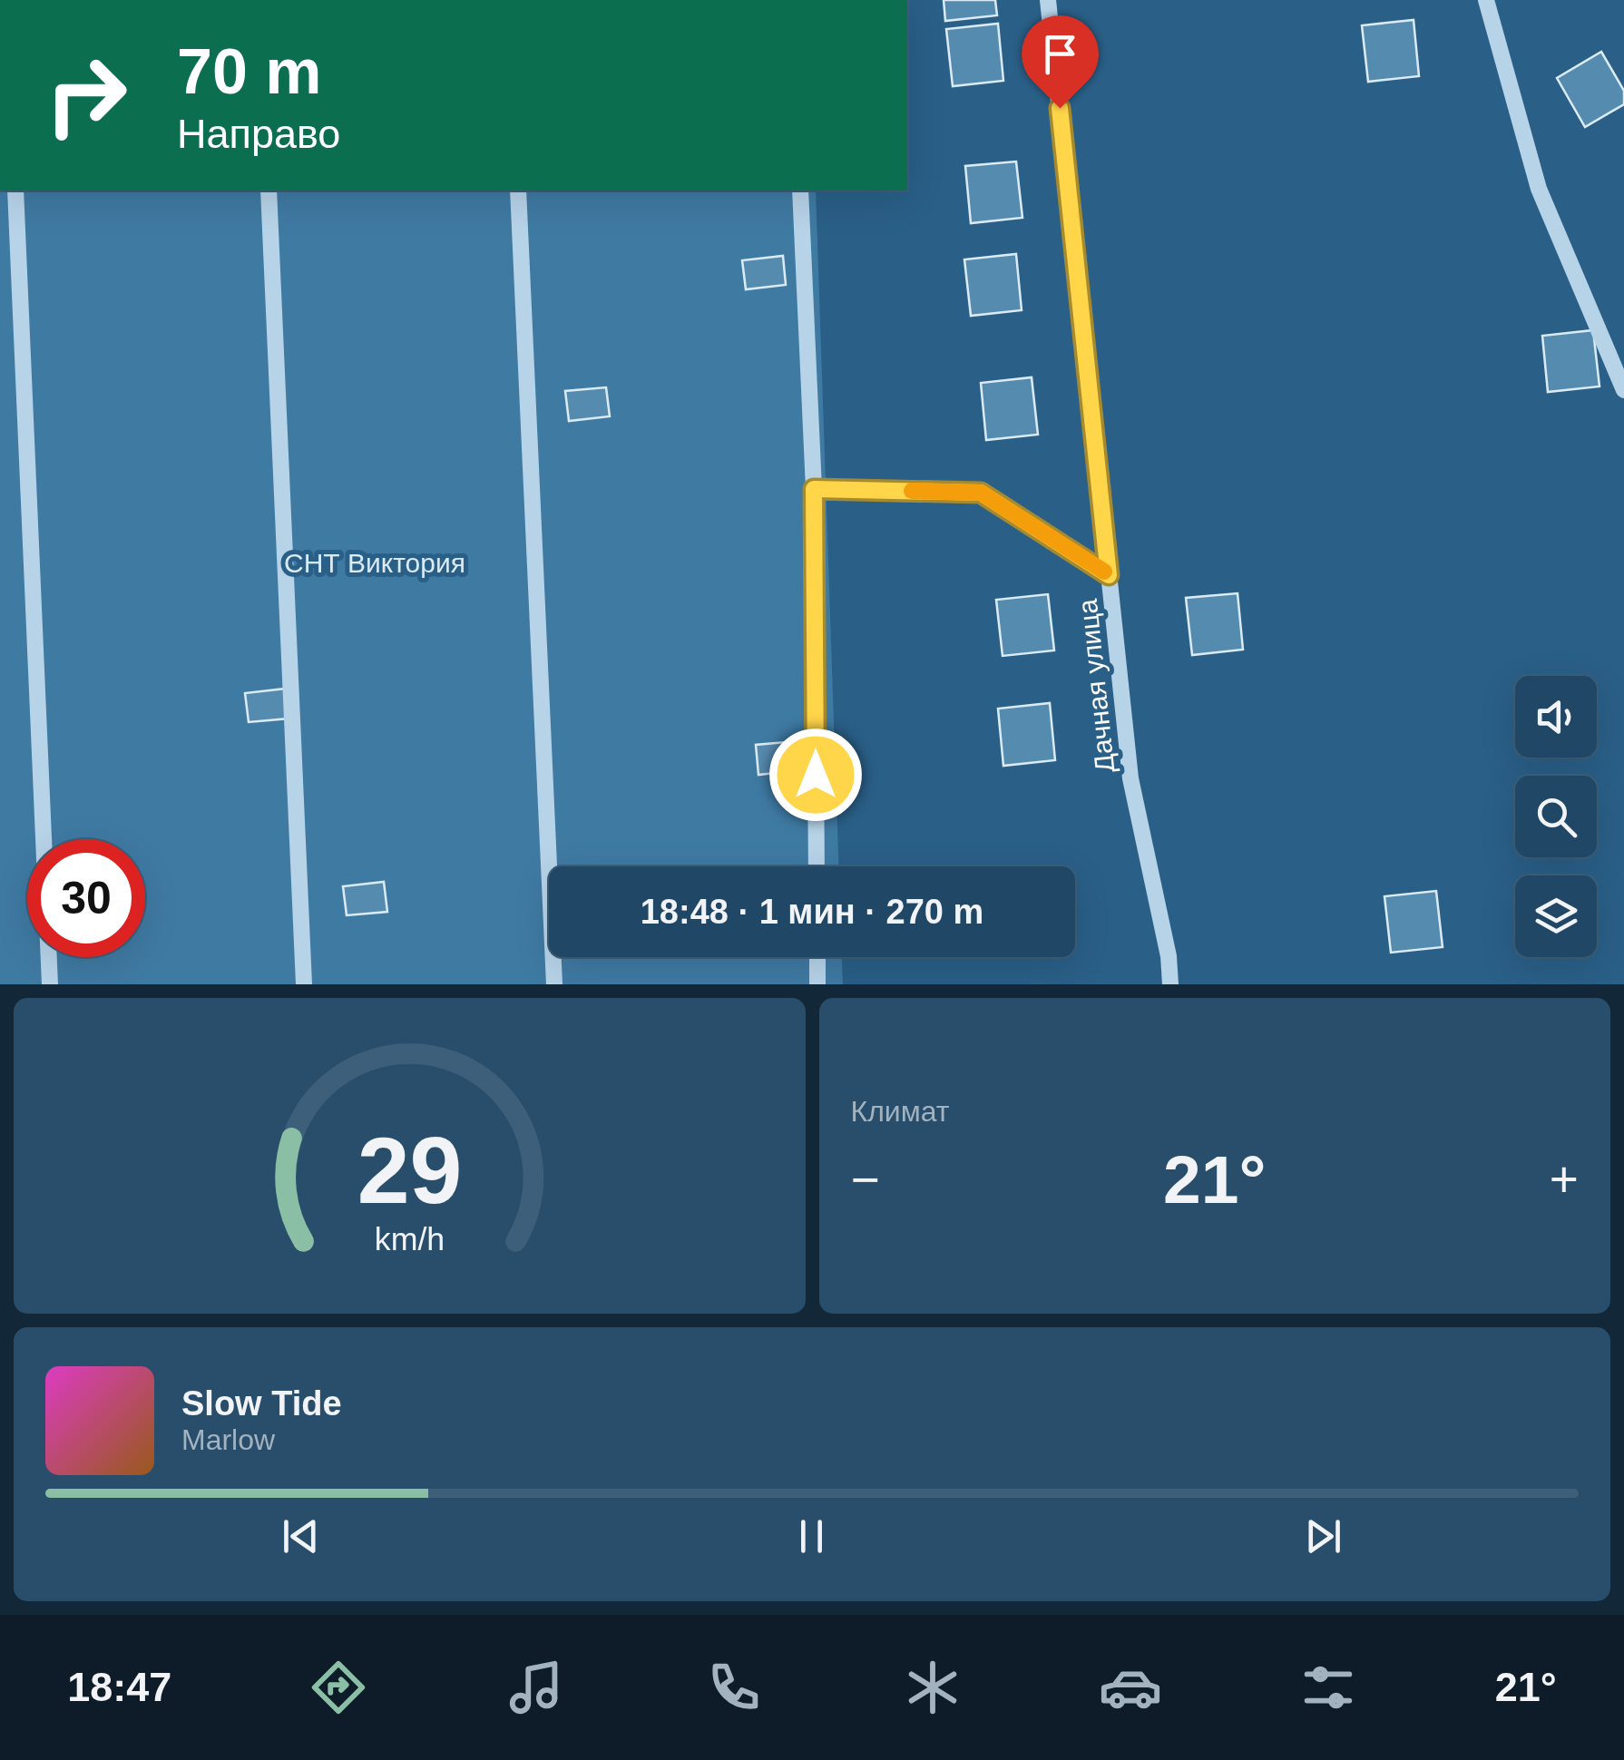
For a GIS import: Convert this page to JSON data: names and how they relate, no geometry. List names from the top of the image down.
{
  "streets": {
    "street": ["Дачная улица"]
  },
  "parks": ["СНТ Виктория"],
  "page": {
    "turn": ["70 m", "Направо"],
    "limit": "30",
    "trip": "18:48 · 1 мин · 270 m",
    "tile": "Климат",
    "heat": ["−", "21°", "+"],
    "song": ["Slow Tide", "Marlow"],
    "tabs": ["18:47", "21°"],
    "gauge": ["29", "km/h"]
  }
}
